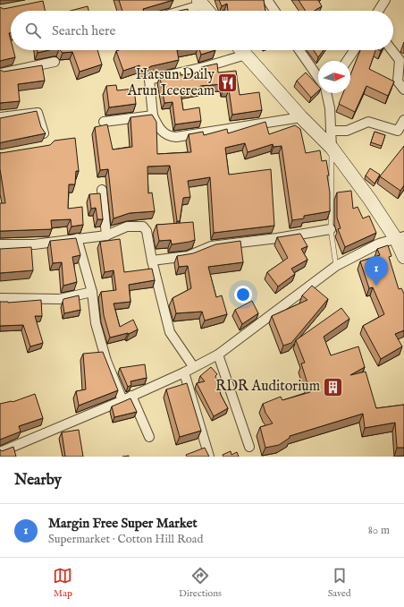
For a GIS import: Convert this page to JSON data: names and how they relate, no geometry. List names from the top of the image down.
{
  "places": {
    "restaurant": ["Hatsun Daily Arun Icecream"],
    "building": ["RDR Auditorium"]
  },
  "north": "right",
  "page": {
    "search": "Search here",
    "pins": "1",
    "heading": "Nearby",
    "list": [
      {
        "mark": "1",
        "name": "Margin Free Super Market",
        "note": "Supermarket · Cotton Hill Road",
        "value": "80 m"
      }
    ],
    "nav": ["Map", "Directions", "Saved"]
  }
}
